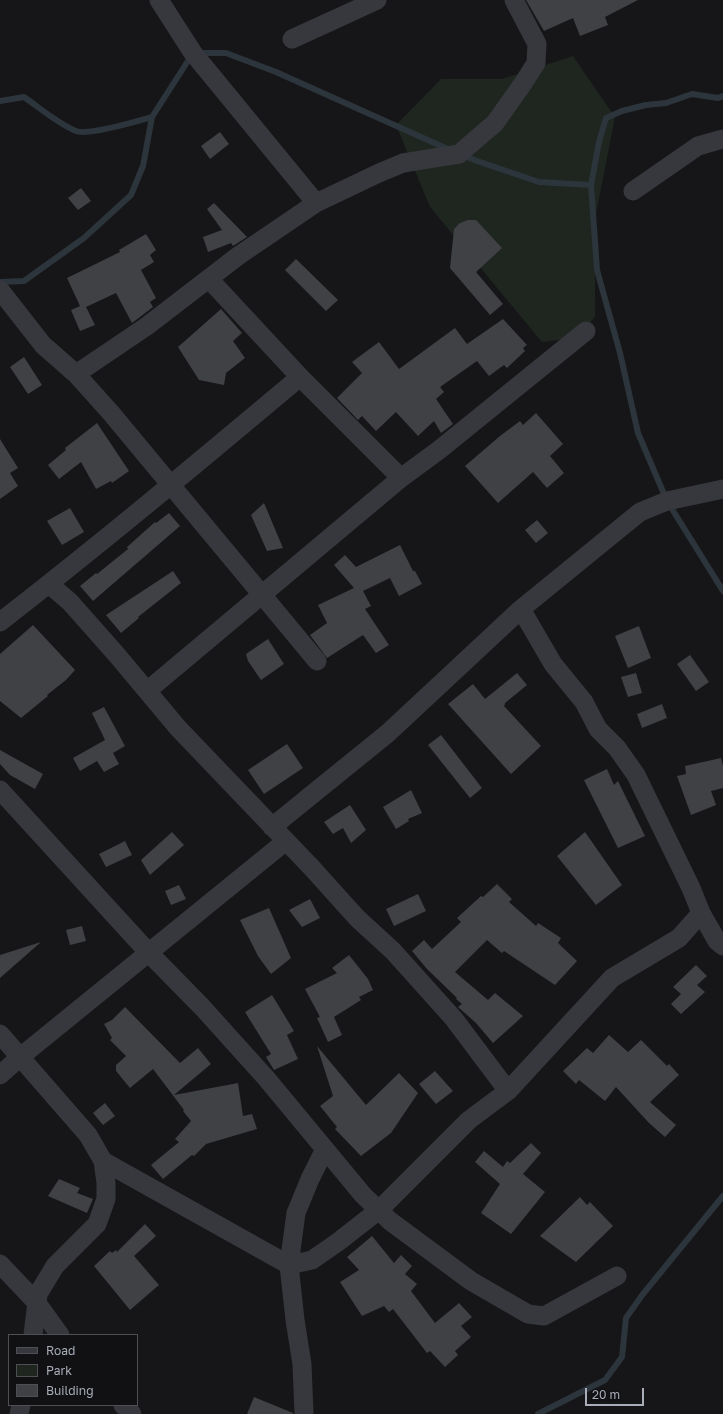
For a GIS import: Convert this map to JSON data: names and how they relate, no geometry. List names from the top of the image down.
{
  "legend": ["Road", "Park", "Building"],
  "scale_bar": "20 m"
}
